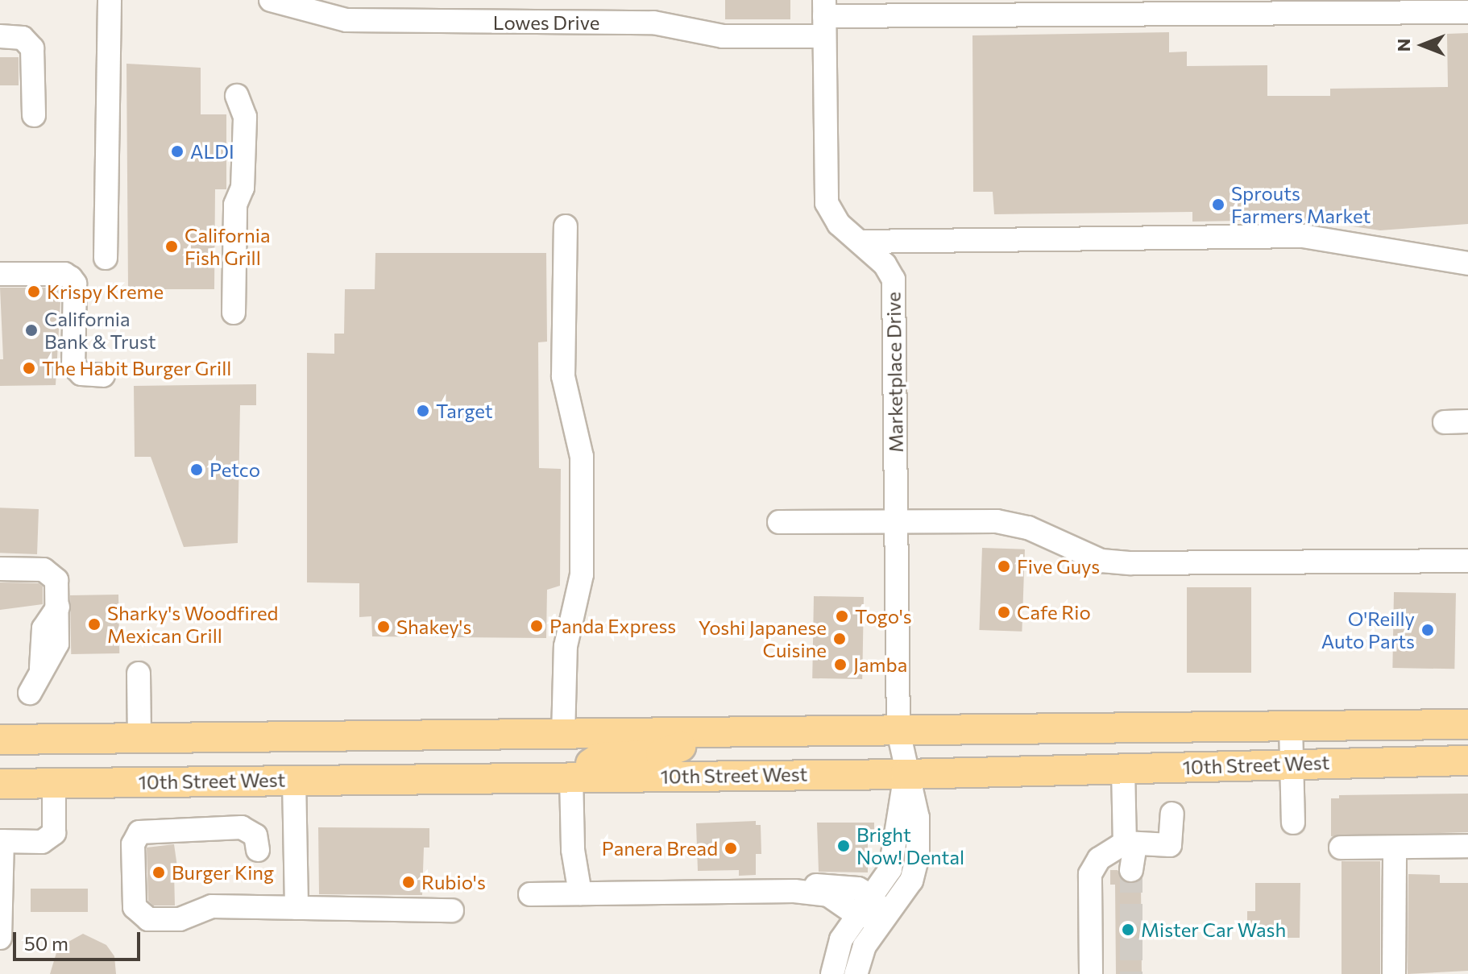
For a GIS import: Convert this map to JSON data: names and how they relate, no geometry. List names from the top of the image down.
{
  "streets": {
    "main road": ["10th Street West"],
    "street": ["Lowes Drive", "Marketplace Drive"]
  },
  "crossings": [
    ["Lowes Drive", "Marketplace Drive"],
    ["Marketplace Drive", "10th Street West"]
  ],
  "places": [
    "ALDI",
    "Sprouts Farmers Market",
    "California Fish Grill",
    "Krispy Kreme",
    "California Bank & Trust",
    "The Habit Burger Grill",
    "Target",
    "Petco",
    "Five Guys",
    "Cafe Rio",
    "Togo's",
    "Sharky's Woodfired Mexican Grill",
    "Panda Express",
    "Shakey's",
    "O'Reilly Auto Parts",
    "Yoshi Japanese Cuisine",
    "Jamba",
    "Bright Now! Dental",
    "Panera Bread",
    "Burger King",
    "Rubio's",
    "Mister Car Wash"
  ],
  "scale_bar": "50 m",
  "north": "left"
}
